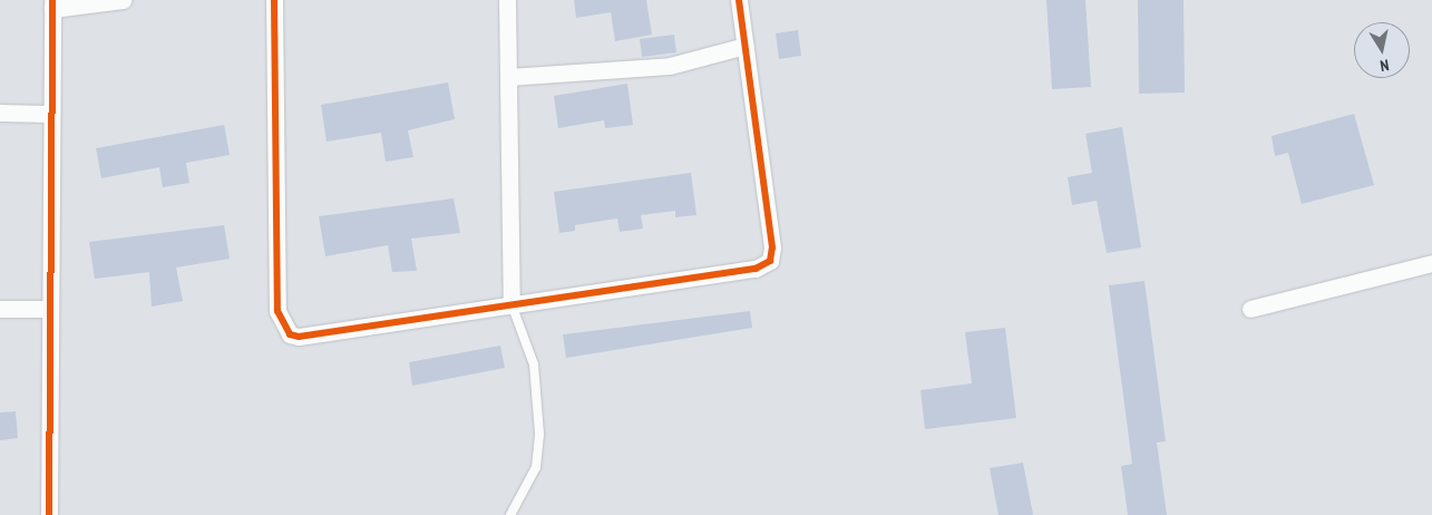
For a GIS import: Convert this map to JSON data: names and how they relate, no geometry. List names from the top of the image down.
{
  "north": "bottom"
}
